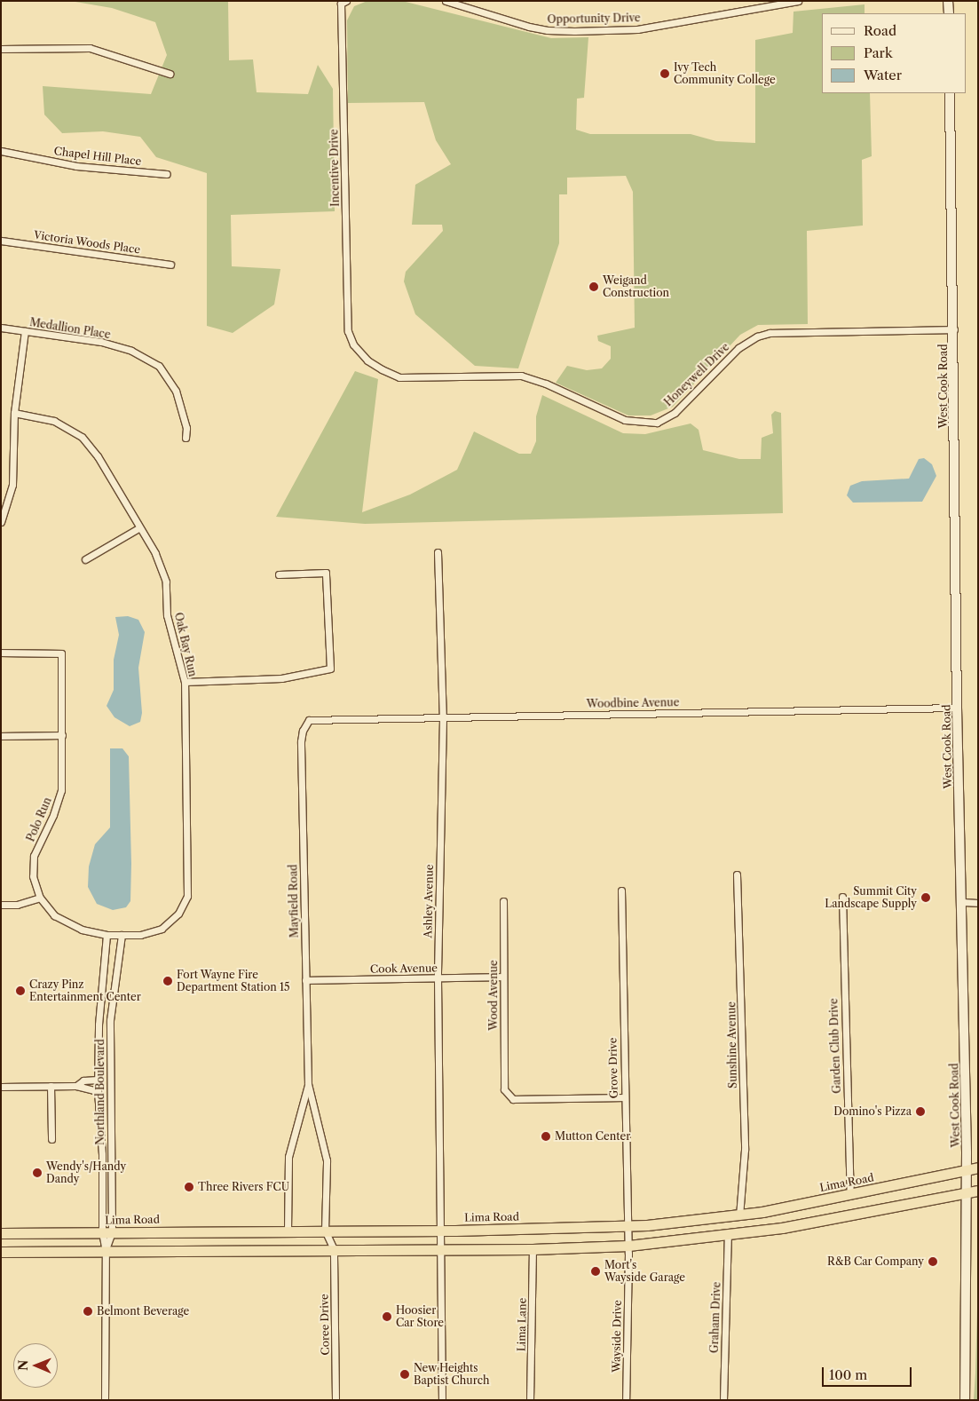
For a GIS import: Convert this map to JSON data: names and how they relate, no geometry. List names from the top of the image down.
{
  "streets": {
    "highway": ["Lima Road"],
    "main road": ["West Cook Road"],
    "street": [
      "Opportunity Drive",
      "Chapel Hill Place",
      "Incentive Drive",
      "Victoria Woods Place",
      "Medallion Place",
      "Honeywell Drive",
      "Oak Bay Run",
      "Woodbine Avenue",
      "Polo Run",
      "Mayfield Road",
      "Ashley Avenue",
      "Cook Avenue",
      "Wood Avenue",
      "Sunshine Avenue",
      "Garden Club Drive",
      "Grove Drive",
      "Northland Boulevard",
      "Graham Drive",
      "Coree Drive",
      "Lima Lane",
      "Wayside Drive"
    ]
  },
  "crossings": [
    ["Incentive Drive", "Honeywell Drive"],
    ["Honeywell Drive", "West Cook Road"],
    ["West Cook Road", "Woodbine Avenue"],
    ["West Cook Road", "Lima Road"],
    ["Oak Bay Run", "Polo Run"],
    ["Oak Bay Run", "Northland Boulevard"],
    ["Woodbine Avenue", "Mayfield Road"],
    ["Woodbine Avenue", "Ashley Avenue"],
    ["Polo Run", "Northland Boulevard"],
    ["Mayfield Road", "Cook Avenue"],
    ["Ashley Avenue", "Cook Avenue"],
    ["Ashley Avenue", "Lima Road"],
    ["Cook Avenue", "Wood Avenue"],
    ["Wood Avenue", "Grove Drive"],
    ["Sunshine Avenue", "Lima Road"],
    ["Garden Club Drive", "Lima Road"],
    ["Grove Drive", "Lima Road"],
    ["Grove Drive", "Wayside Drive"],
    ["Northland Boulevard", "Lima Road"]
  ],
  "places": [
    "Ivy Tech Community College",
    "Weigand Construction",
    "Summit City Landscape Supply",
    "Fort Wayne Fire Department Station 15",
    "Crazy Pinz Entertainment Center",
    "Domino's Pizza",
    "Mutton Center",
    "Wendy's/Handy Dandy",
    "Three Rivers FCU",
    "R&B Car Company",
    "Mort's Wayside Garage",
    "Belmont Beverage",
    "Hoosier Car Store",
    "New Heights Baptist Church"
  ],
  "legend": ["Road", "Park", "Water"],
  "scale_bar": "100 m",
  "north": "left"
}
